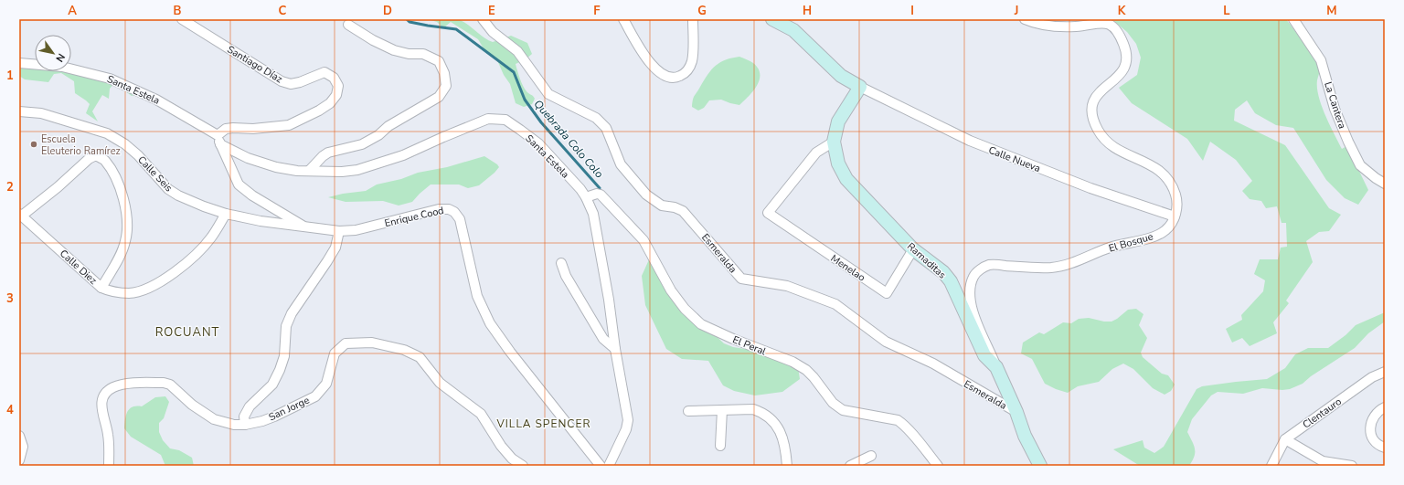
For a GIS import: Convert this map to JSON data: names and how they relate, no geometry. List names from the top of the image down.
{
  "streets": {
    "street": [
      "Santiago Díaz",
      "Santa Estela",
      "La Cantera",
      "Calle Nueva",
      "Calle Seis",
      "Enrique Cood",
      "El Bosque",
      "Esmeralda",
      "Ramaditas",
      "Calle Diez",
      "Menelao",
      "El Peral",
      "San Jorge",
      "Clentauro"
    ]
  },
  "crossings": [
    ["Santiago Díaz", "Santa Estela"],
    ["Santa Estela", "El Peral"],
    ["Calle Nueva", "El Bosque"],
    ["Calle Nueva", "Ramaditas"],
    ["Calle Seis", "Enrique Cood"],
    ["Calle Seis", "Calle Diez"],
    ["El Bosque", "Ramaditas"],
    ["Esmeralda", "Ramaditas"],
    ["Ramaditas", "Menelao"]
  ],
  "districts": ["ROCUANT", "VILLA SPENCER"],
  "water": ["Quebrada Colo Colo"],
  "places": ["Escuela Eleuterio Ramírez"],
  "north": "bottom right",
  "grid": {
    "columns": [
      "A",
      "B",
      "C",
      "D",
      "E",
      "F",
      "G",
      "H",
      "I",
      "J",
      "K",
      "L",
      "M"
    ],
    "rows": [
      "1",
      "2",
      "3",
      "4"
    ]
  }
}
